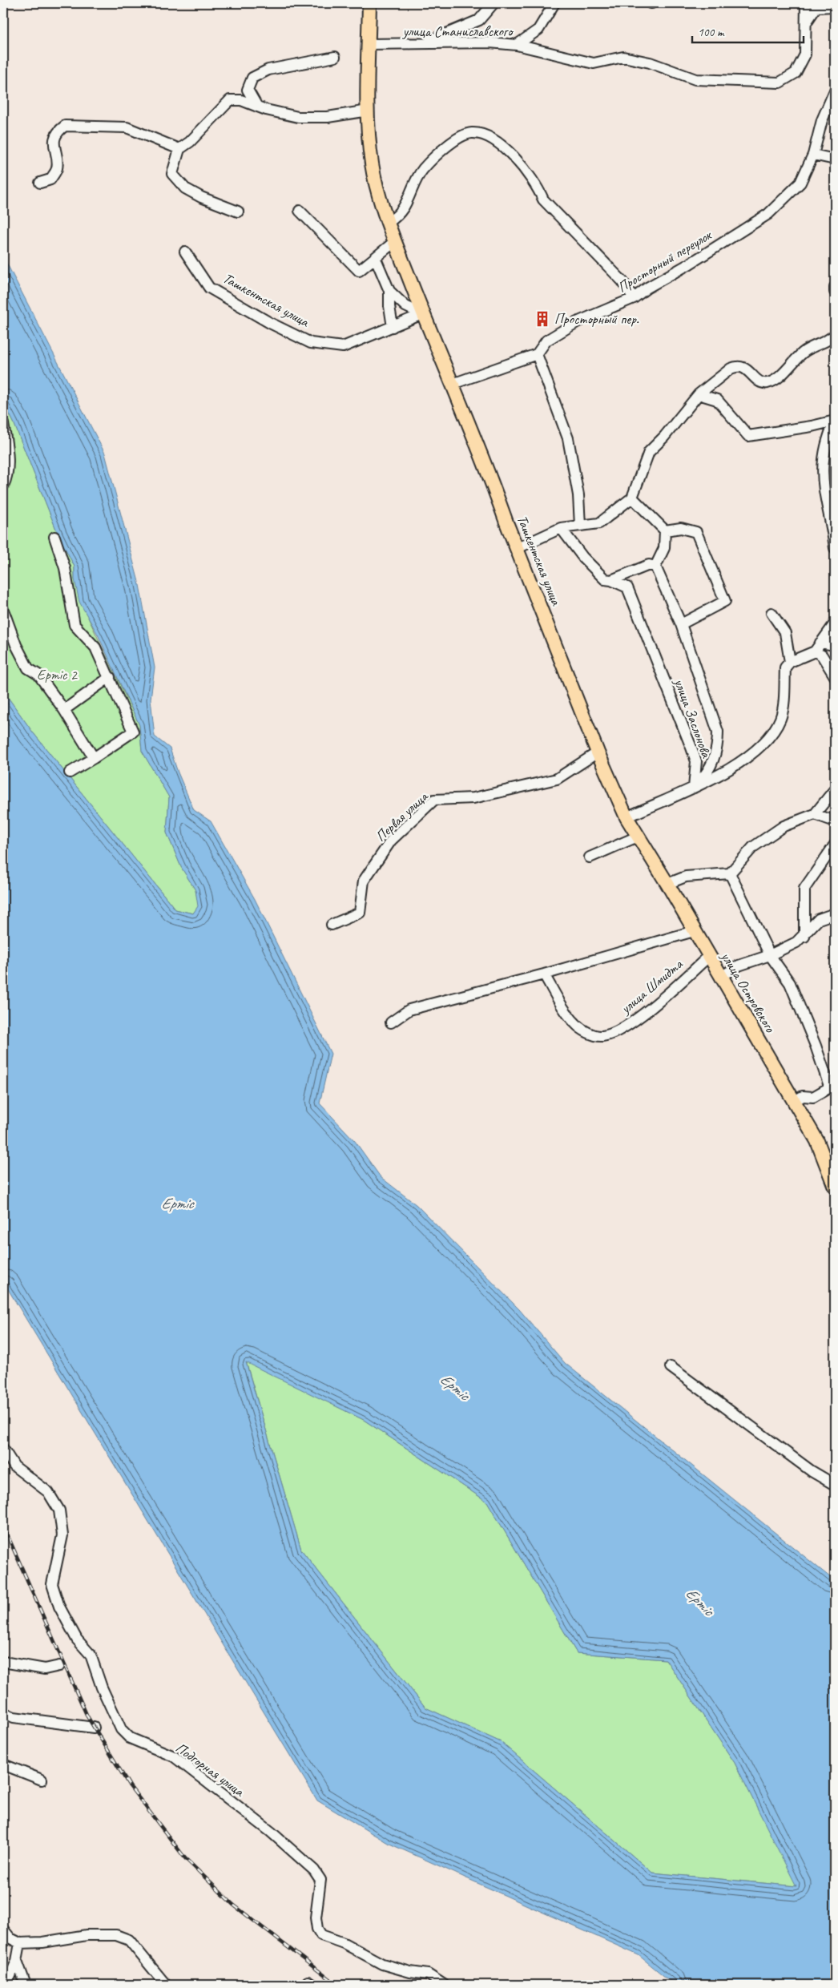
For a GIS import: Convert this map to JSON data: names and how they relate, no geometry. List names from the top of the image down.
{
  "streets": {
    "main road": ["Ташкентская улица", "улица Островского"],
    "street": [
      "улица Станиславского",
      "Просторный переулок",
      "улица Заслонова",
      "Первая улица",
      "улица Шмидта",
      "Подгорная улица"
    ]
  },
  "crossings": [
    ["улица Станиславского", "Ташкентская улица"],
    ["Ташкентская улица", "Первая улица"],
    ["Ташкентская улица", "улица Островского"],
    ["улица Шмидта", "улица Островского"]
  ],
  "water": ["Ертіс"],
  "parks": ["Ертіс 2"],
  "places": {
    "building": ["Просторный пер."]
  },
  "scale_bar": "100 m"
}
